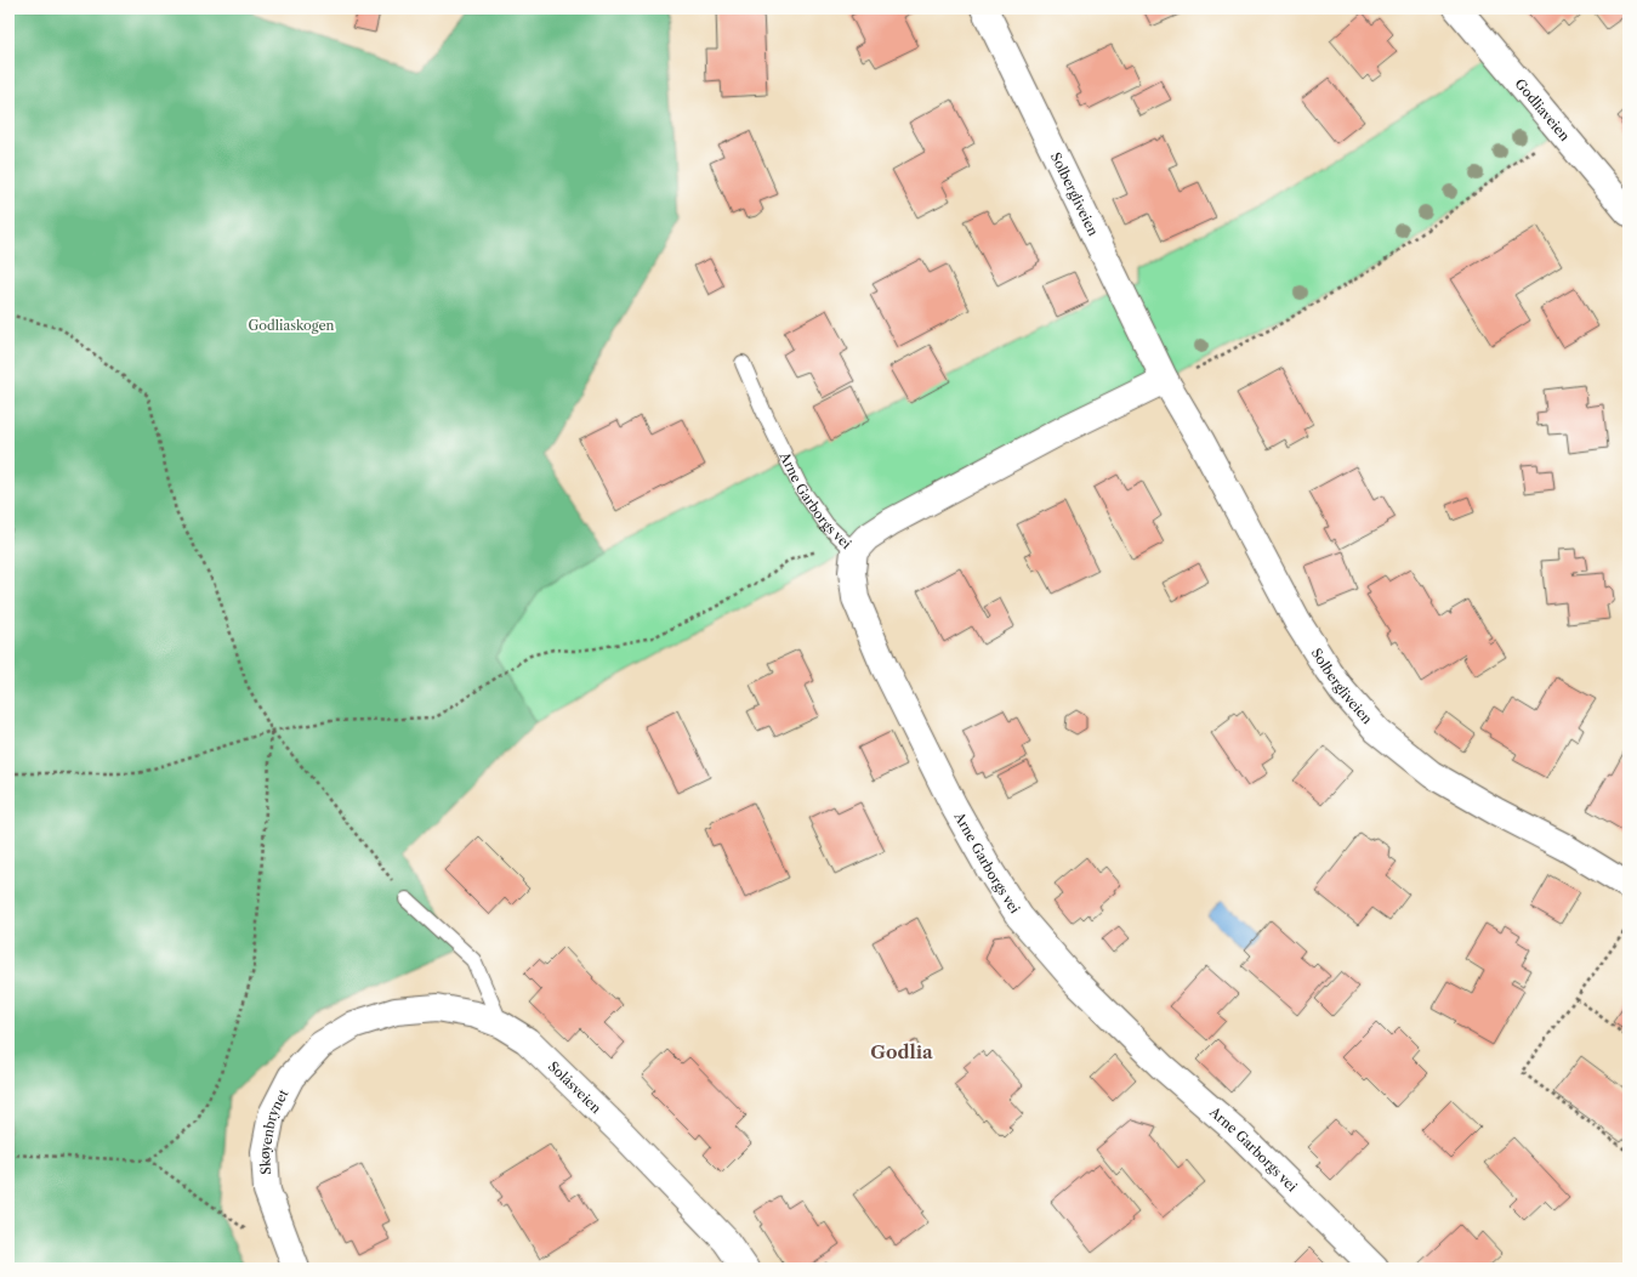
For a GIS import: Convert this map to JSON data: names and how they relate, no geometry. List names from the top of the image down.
{
  "streets": {
    "street": [
      "Godliaveien",
      "Solbergliveien",
      "Arne Garborgs vei",
      "Solåsveien",
      "Skøyenbrynet"
    ]
  },
  "crossings": [
    ["Solåsveien", "Skøyenbrynet"]
  ],
  "districts": ["Godlia"],
  "parks": ["Godliaskogen"]
}
